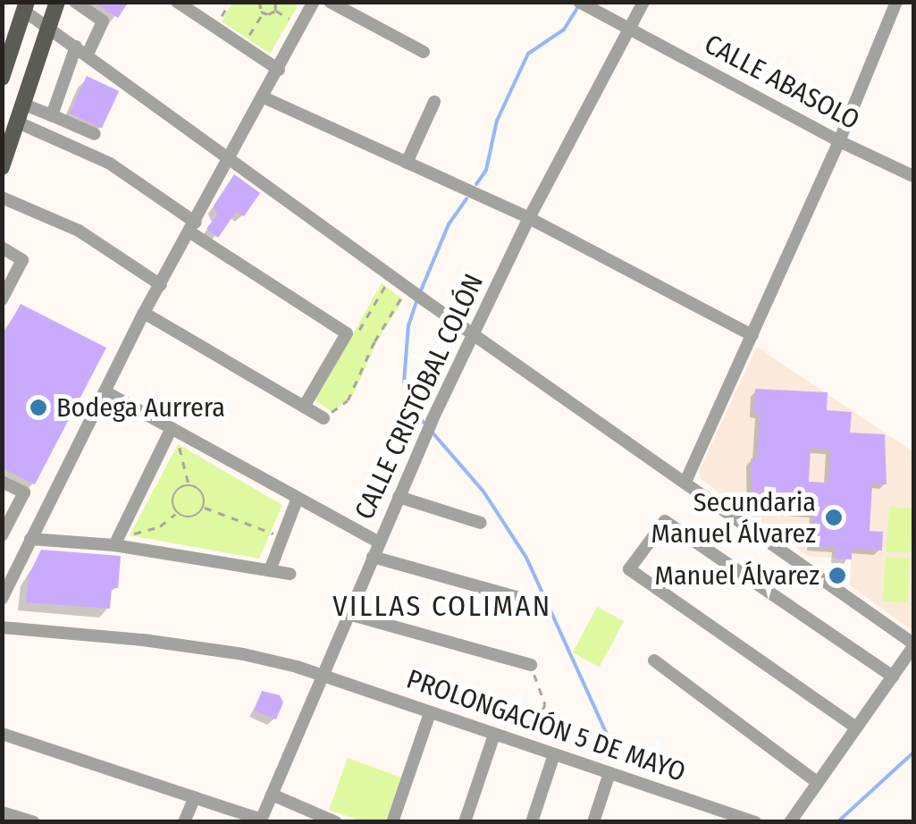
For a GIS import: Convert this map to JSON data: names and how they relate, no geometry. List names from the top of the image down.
{
  "streets": {
    "street": ["CALLE ABASOLO", "CALLE CRISTÓBAL COLÓN", "PROLONGACIÓN 5 DE MAYO"]
  },
  "crossings": [
    ["CALLE ABASOLO", "CALLE CRISTÓBAL COLÓN"],
    ["CALLE CRISTÓBAL COLÓN", "PROLONGACIÓN 5 DE MAYO"]
  ],
  "districts": ["VILLAS COLIMAN"],
  "places": ["Bodega Aurrera", "Secundaria Manuel Álvarez", "Manuel Álvarez"]
}
